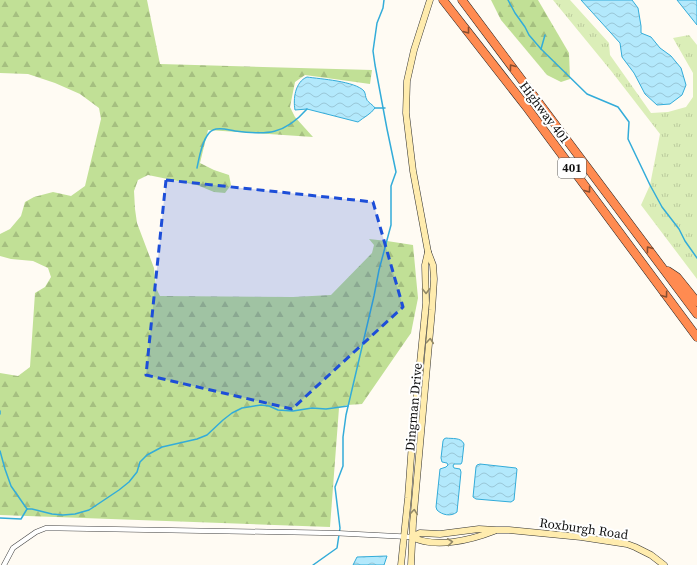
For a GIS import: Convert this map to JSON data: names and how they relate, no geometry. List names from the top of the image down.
{
  "streets": {
    "highway": ["Highway 401", "401"],
    "main road": ["Dingman Drive", "Roxburgh Road"]
  },
  "crossings": [
    ["Dingman Drive", "Roxburgh Road"]
  ]
}
